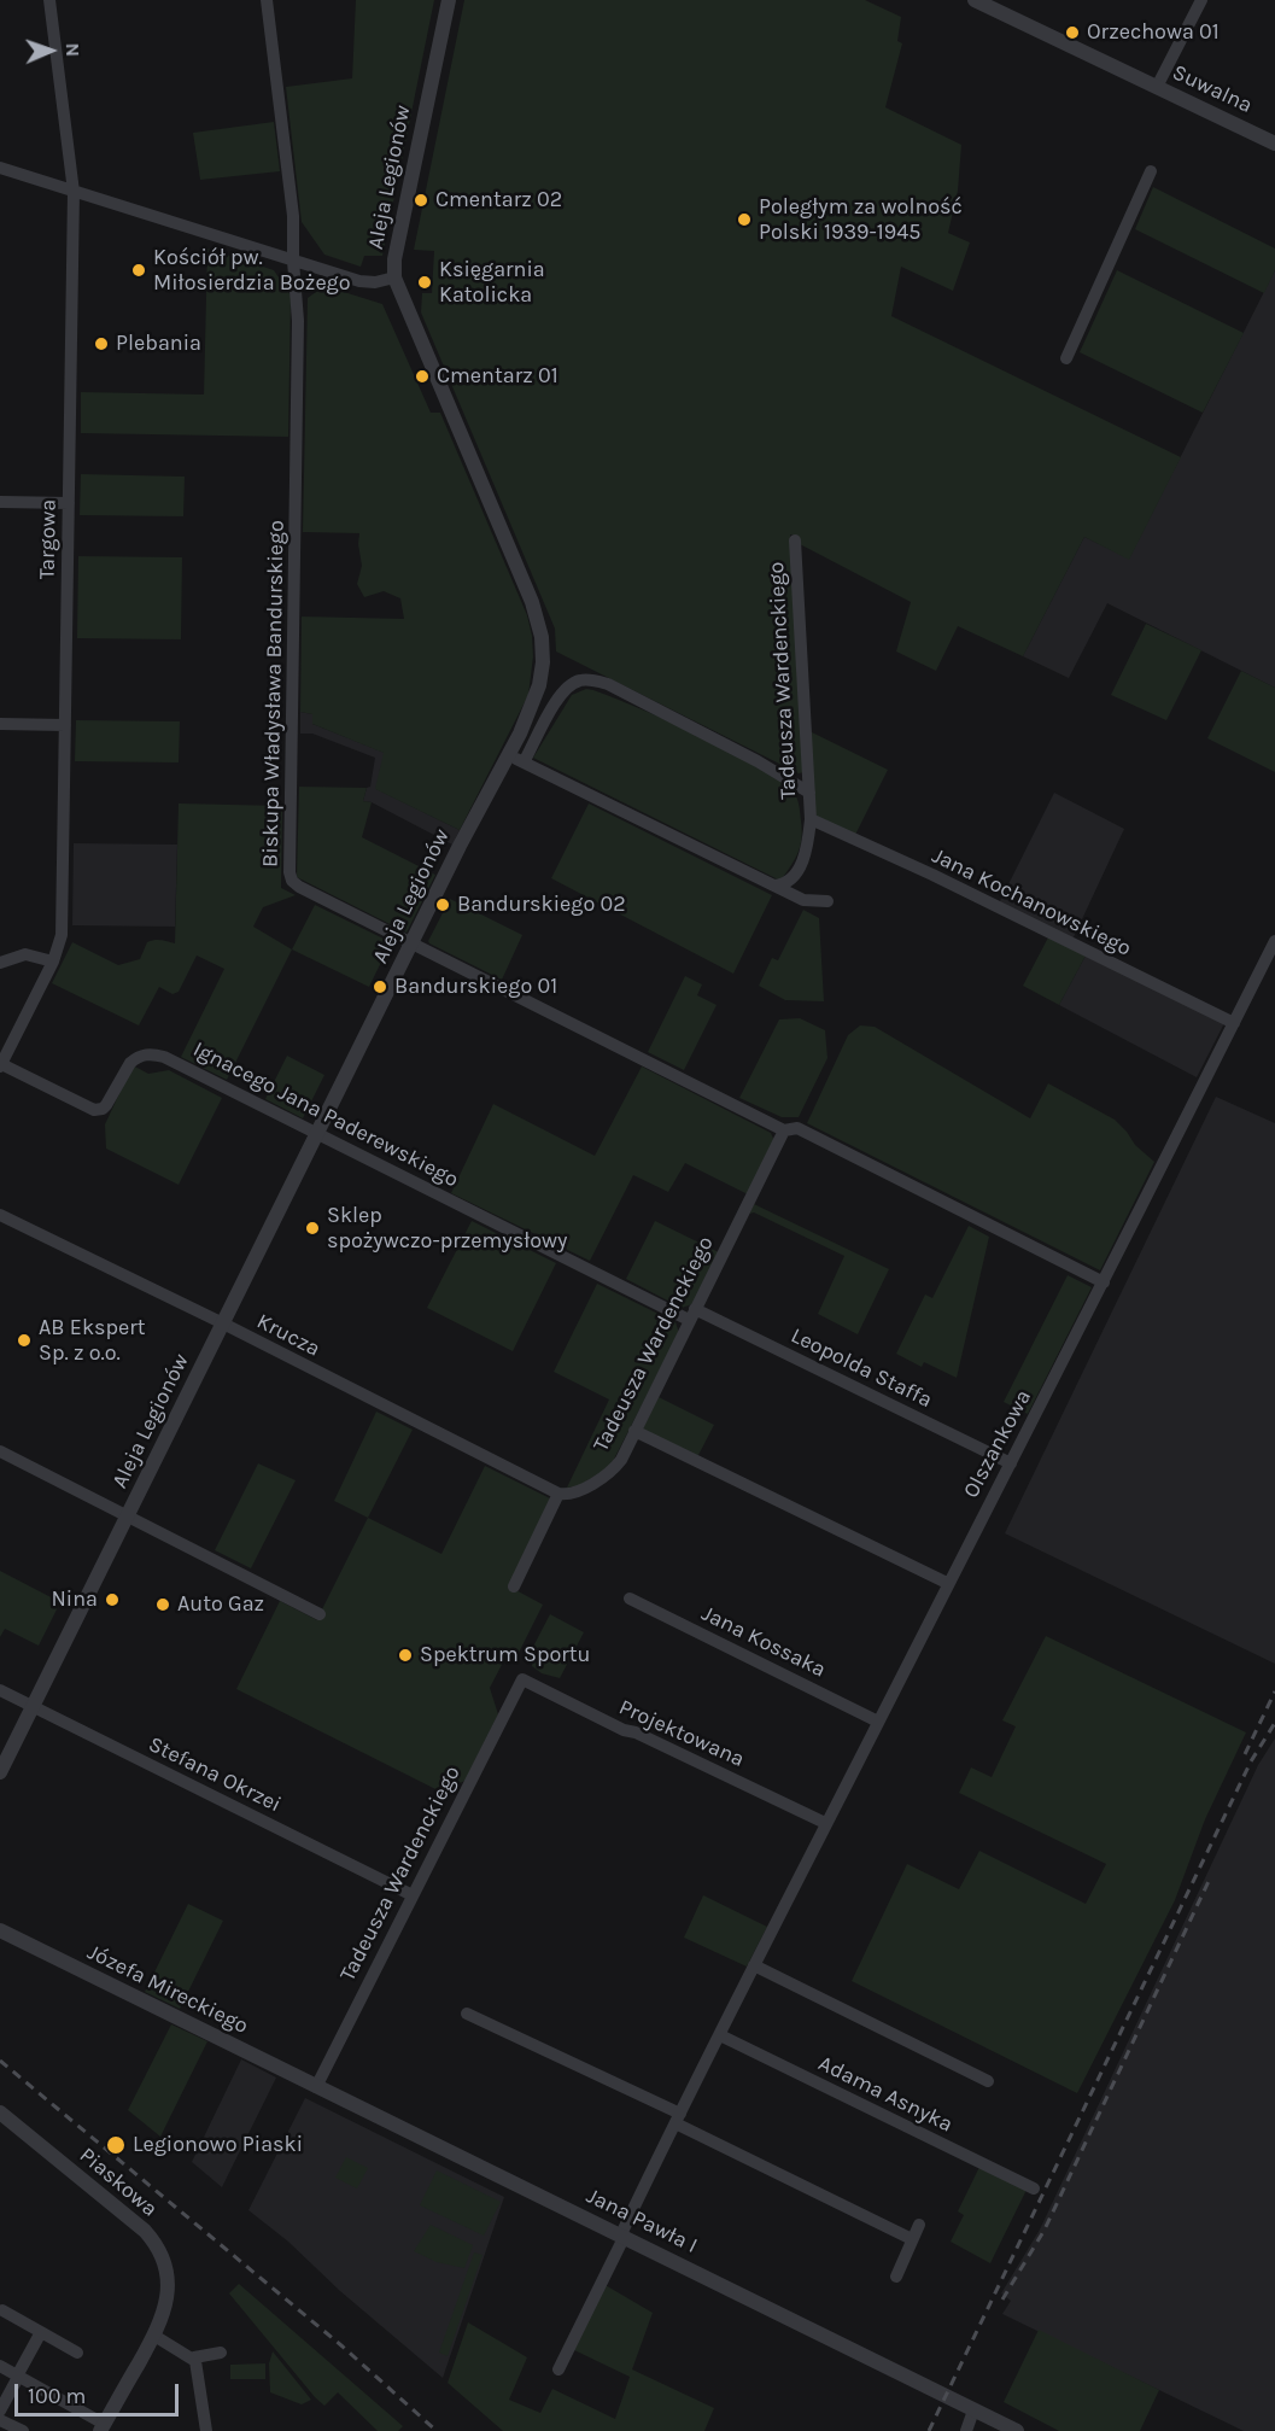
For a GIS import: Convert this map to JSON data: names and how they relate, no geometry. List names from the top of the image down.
{
  "streets": {
    "street": [
      "Suwalna",
      "Aleja Legionów",
      "Targowa",
      "Tadeusza Wardenckiego",
      "Biskupa Władysława Bandurskiego",
      "Jana Kochanowskiego",
      "Ignacego Jana Paderewskiego",
      "Krucza",
      "Leopolda Staffa",
      "Olszankowa",
      "Jana Kossaka",
      "Projektowana",
      "Stefana Okrzei",
      "Józefa Mireckiego",
      "Adama Asnyka",
      "Piaskowa",
      "Jana Pawła I"
    ]
  },
  "crossings": [
    ["Aleja Legionów", "Biskupa Władysława Bandurskiego"],
    ["Aleja Legionów", "Ignacego Jana Paderewskiego"],
    ["Aleja Legionów", "Krucza"],
    ["Aleja Legionów", "Stefana Okrzei"],
    ["Targowa", "Ignacego Jana Paderewskiego"],
    ["Tadeusza Wardenckiego", "Biskupa Władysława Bandurskiego"],
    ["Tadeusza Wardenckiego", "Jana Kochanowskiego"],
    ["Tadeusza Wardenckiego", "Ignacego Jana Paderewskiego"],
    ["Tadeusza Wardenckiego", "Krucza"],
    ["Tadeusza Wardenckiego", "Leopolda Staffa"],
    ["Tadeusza Wardenckiego", "Projektowana"],
    ["Tadeusza Wardenckiego", "Stefana Okrzei"],
    ["Tadeusza Wardenckiego", "Józefa Mireckiego"],
    ["Tadeusza Wardenckiego", "Jana Pawła I"],
    ["Biskupa Władysława Bandurskiego", "Olszankowa"],
    ["Jana Kochanowskiego", "Olszankowa"],
    ["Ignacego Jana Paderewskiego", "Leopolda Staffa"],
    ["Leopolda Staffa", "Olszankowa"],
    ["Olszankowa", "Jana Kossaka"],
    ["Olszankowa", "Projektowana"],
    ["Olszankowa", "Adama Asnyka"],
    ["Olszankowa", "Jana Pawła I"],
    ["Józefa Mireckiego", "Jana Pawła I"]
  ],
  "places": [
    "Orzechowa 01",
    "Cmentarz 02",
    "Poległym za wolność Polski 1939-1945",
    "Kościół pw. Miłosierdzia Bożego",
    "Księgarnia Katolicka",
    "Plebania",
    "Cmentarz 01",
    "Bandurskiego 02",
    "Bandurskiego 01",
    "Sklep spożywczo-przemysłowy",
    "AB Ekspert Sp. z o.o.",
    "Nina",
    "Auto Gaz",
    "Spektrum Sportu",
    "Legionowo Piaski"
  ],
  "scale_bar": "100 m",
  "north": "right"
}
